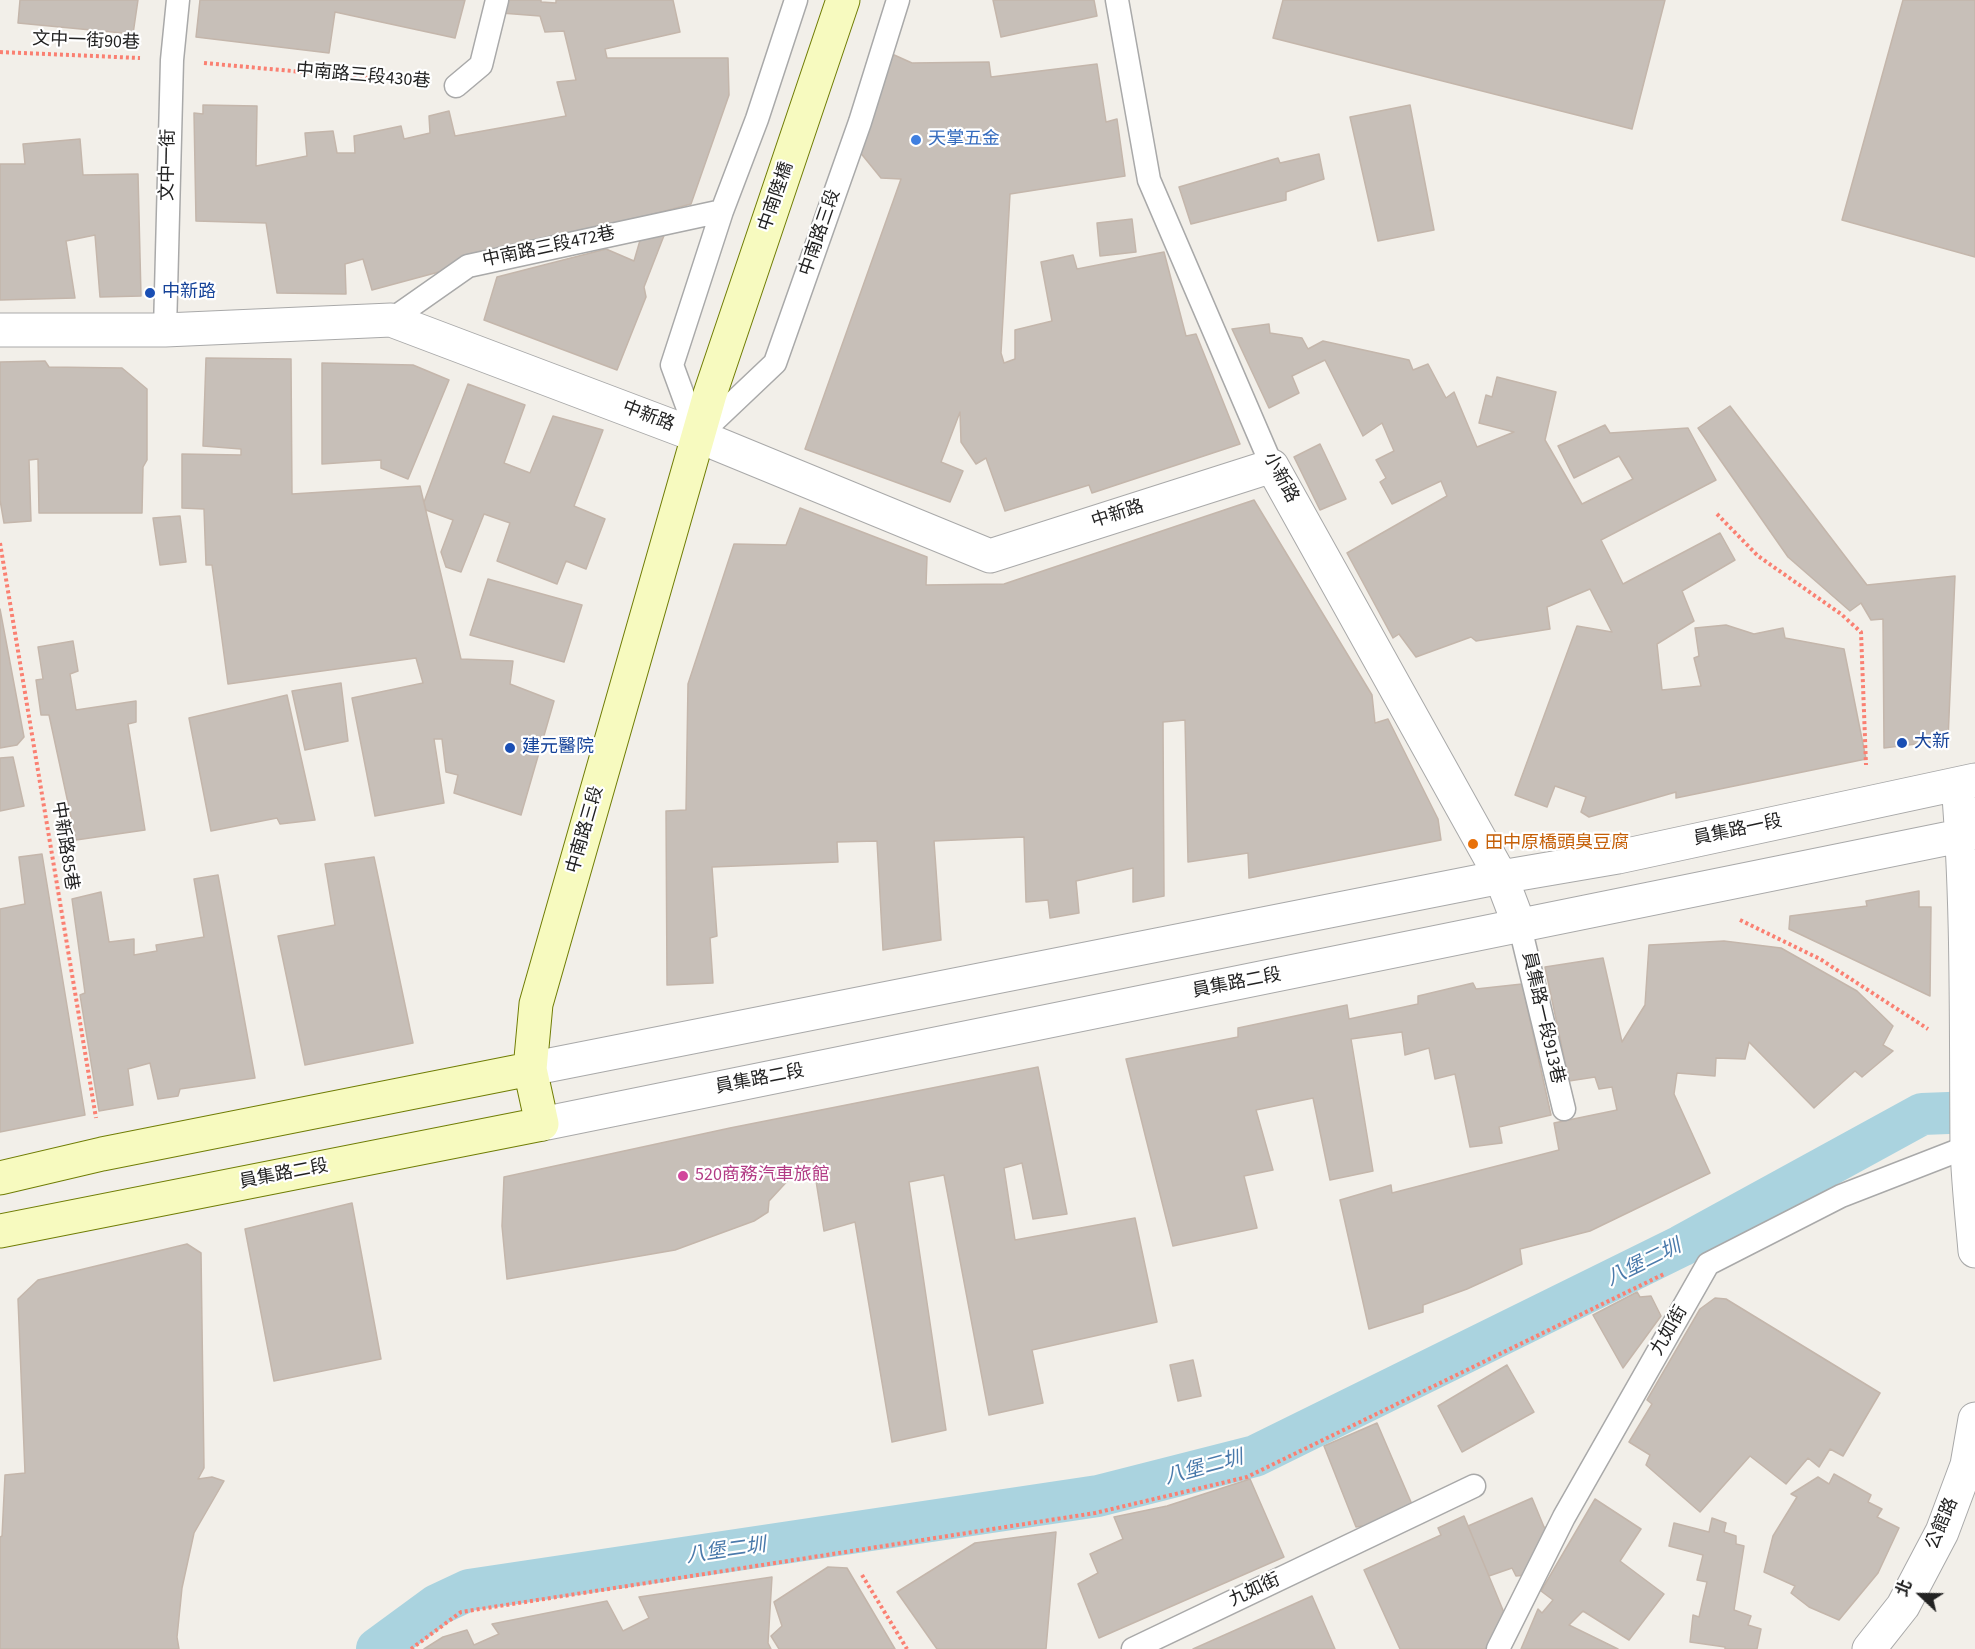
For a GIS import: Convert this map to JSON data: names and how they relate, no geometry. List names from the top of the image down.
{
  "streets": {
    "main road": ["中南陸橋", "中南路三段", "員集路二段"],
    "street": [
      "中新路",
      "小新路",
      "員集路一段",
      "公館路"
    ],
    "lane": [
      "中南路三段430巷",
      "文中一街",
      "中南路三段472巷",
      "員集路一段913巷",
      "九如街"
    ],
    "path": ["文中一街90巷", "中新路85巷"]
  },
  "crossings": [
    ["文中一街90巷", "中南路三段430巷"],
    ["文中一街90巷", "文中一街"],
    ["中南路三段430巷", "文中一街"],
    ["文中一街", "中新路"],
    ["中南陸橋", "中南路三段"],
    ["中南路三段", "中新路"],
    ["中南路三段", "員集路二段"],
    ["中南路三段472巷", "中新路"],
    ["中新路", "小新路"],
    ["小新路", "員集路一段"],
    ["小新路", "員集路二段"],
    ["小新路", "員集路一段913巷"],
    ["員集路二段", "員集路一段913巷"]
  ],
  "water": ["八堡二圳"],
  "places": [
    "天掌五金",
    "中新路",
    "大新",
    "建元醫院",
    "田中原橋頭臭豆腐",
    "520商務汽車旅館"
  ],
  "north": "left"
}
